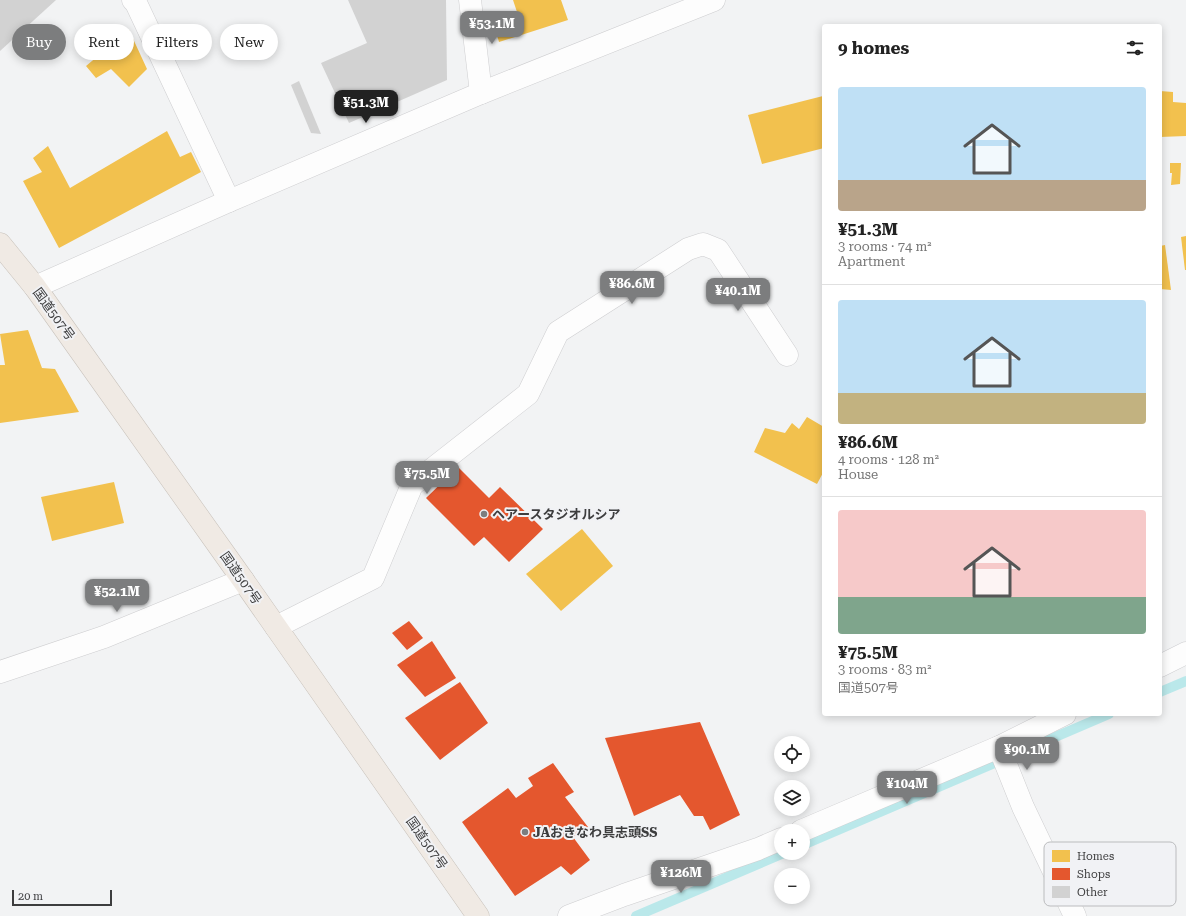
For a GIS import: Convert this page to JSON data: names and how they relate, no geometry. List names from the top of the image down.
{
  "streets": {
    "highway": ["国道507号"]
  },
  "places": ["ヘアースタジオルシア", "JAおきなわ具志頭SS"],
  "legend": ["Homes", "Shops", "Other"],
  "scale_bar": "20 m",
  "page": {
    "price": [
      "¥53.1M",
      "¥51.3M",
      "¥86.6M",
      "¥40.1M",
      "¥75.5M",
      "¥52.1M",
      "¥90.1M",
      "¥104M",
      "¥126M"
    ],
    "chip": [
      "Buy",
      "Rent",
      "Filters",
      "New"
    ],
    "heading": "9 homes",
    "list": [
      {
        "name": "¥51.3M",
        "note": "3 rooms · 74 m² · Apartment"
      },
      {
        "name": "¥86.6M",
        "note": "4 rooms · 128 m² · House"
      },
      {
        "name": "¥75.5M",
        "note": "3 rooms · 83 m² · 国道507号"
      }
    ],
    "map_buttons": ["+", "−"],
    "scale": "20 m"
  }
}
